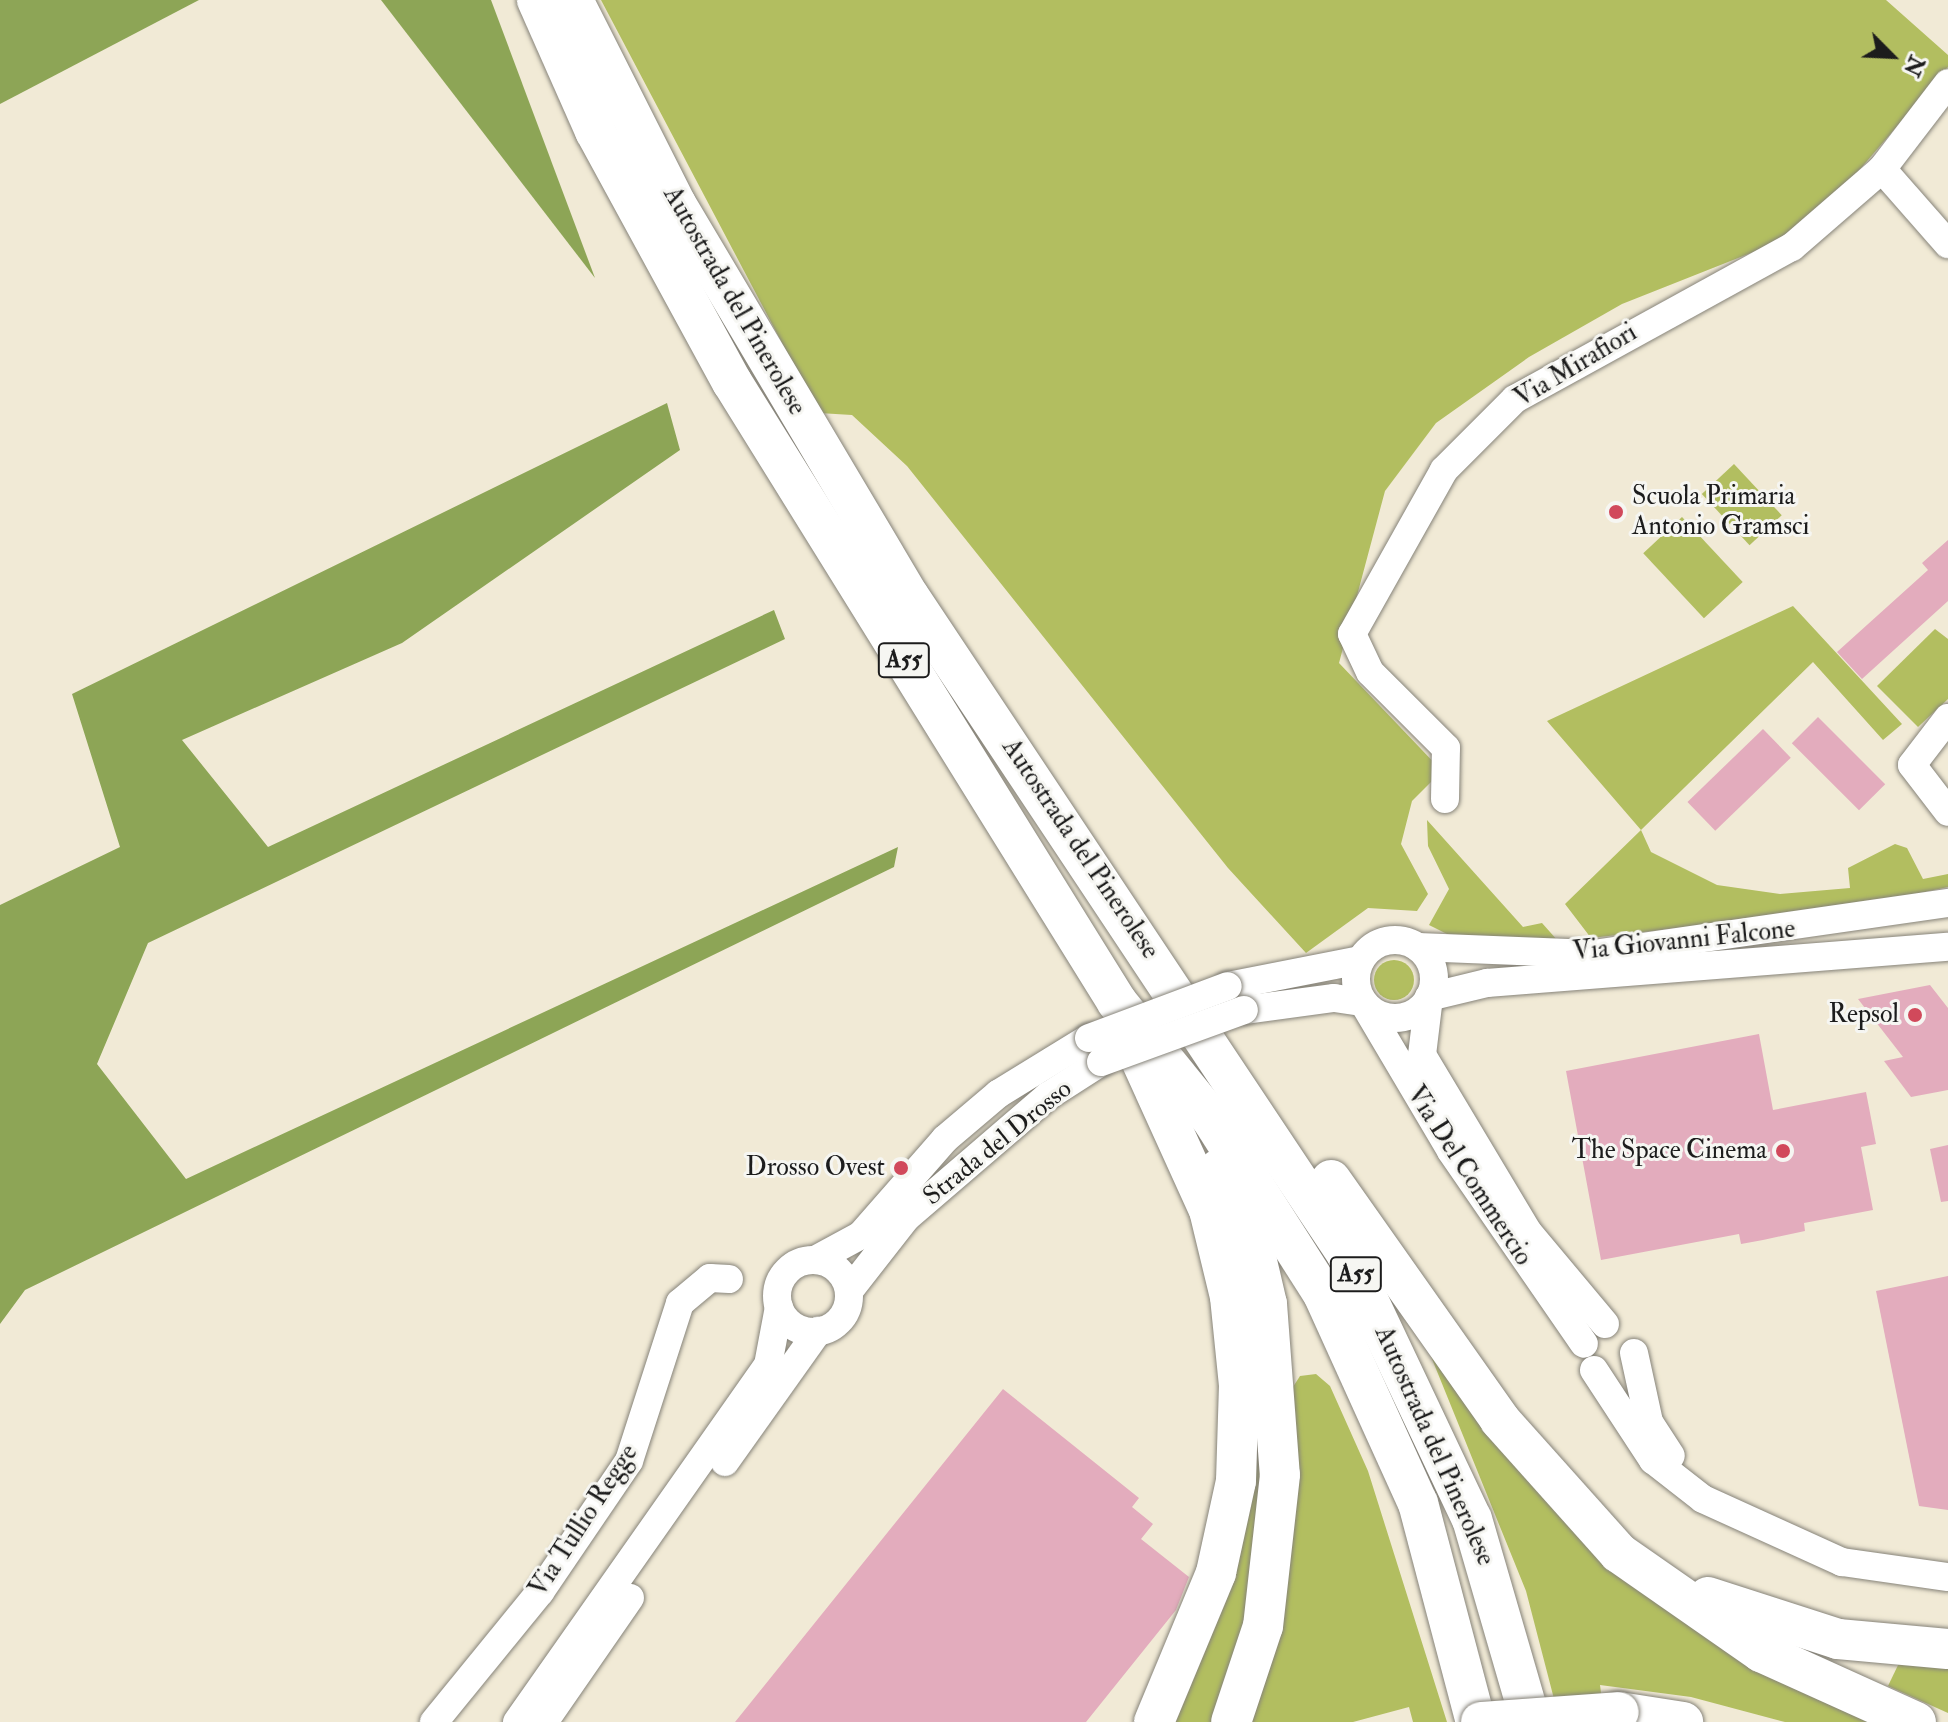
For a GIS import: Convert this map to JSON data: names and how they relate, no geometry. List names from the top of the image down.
{
  "streets": {
    "highway": ["Autostrada del Pinerolese", "A55"],
    "street": [
      "Via Mirafiori",
      "Via Giovanni Falcone",
      "Strada del Drosso",
      "Via Del Commercio",
      "Via Tullio Regge"
    ]
  },
  "crossings": [
    ["Via Giovanni Falcone", "Strada del Drosso"],
    ["Via Giovanni Falcone", "Via Del Commercio"],
    ["Strada del Drosso", "Via Del Commercio"]
  ],
  "places": [
    "Scuola Primaria Antonio Gramsci",
    "Repsol",
    "The Space Cinema",
    "Drosso Ovest"
  ],
  "north": "bottom right"
}
